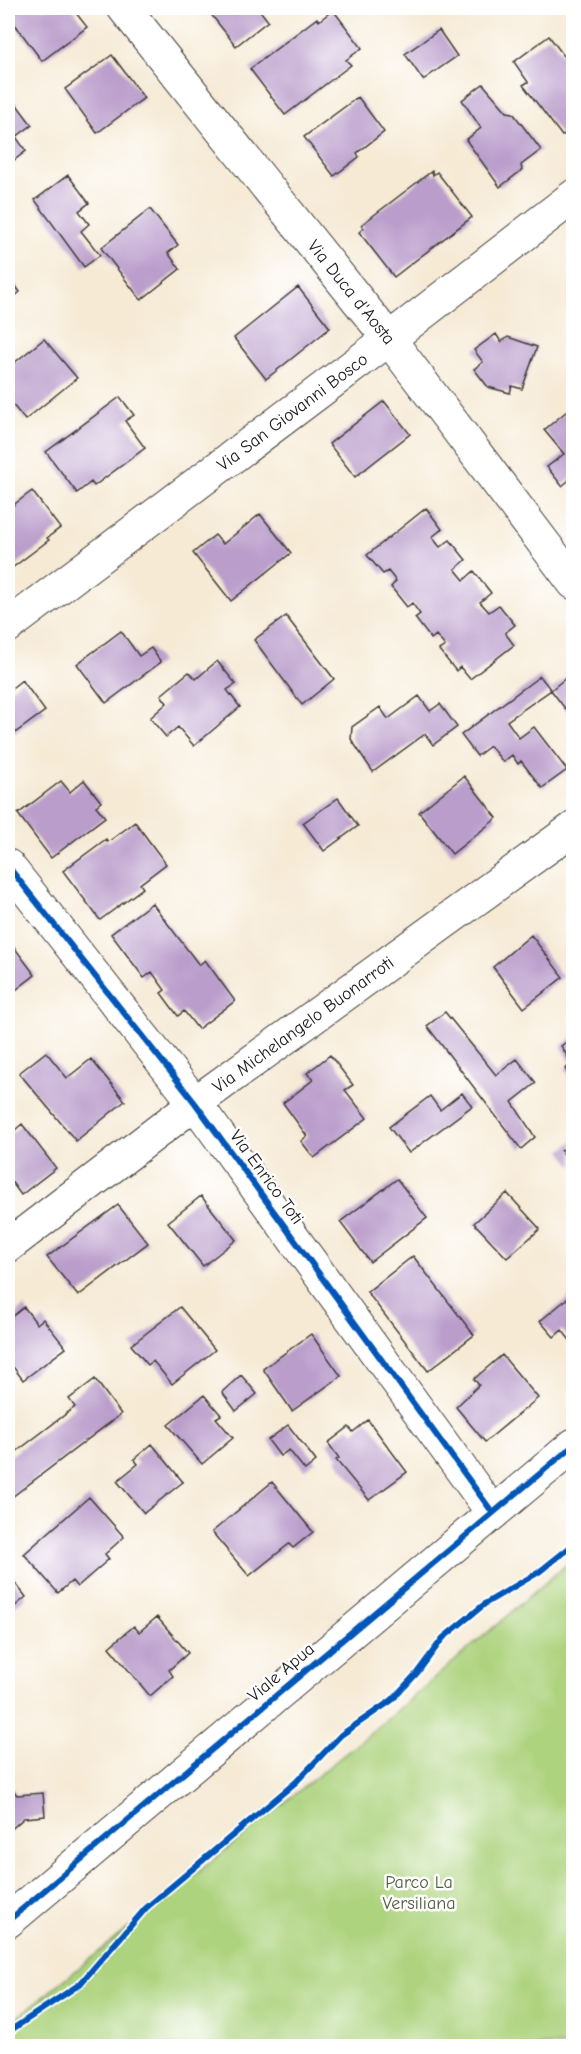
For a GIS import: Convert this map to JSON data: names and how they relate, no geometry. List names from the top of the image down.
{
  "streets": {
    "street": [
      "Via Duca d'Aosta",
      "Via San Giovanni Bosco",
      "Via Michelangelo Buonarroti",
      "Via Enrico Toti",
      "Viale Apua"
    ]
  },
  "crossings": [
    ["Via Duca d'Aosta", "Via San Giovanni Bosco"],
    ["Via Michelangelo Buonarroti", "Via Enrico Toti"],
    ["Via Enrico Toti", "Viale Apua"]
  ],
  "parks": ["Parco La Versiliana"]
}
